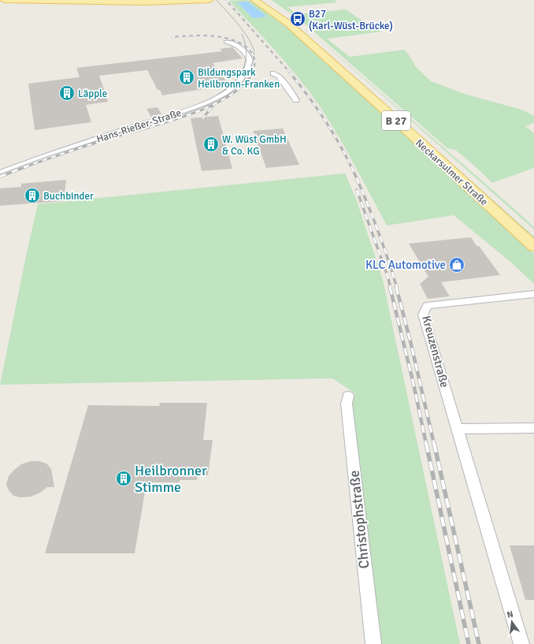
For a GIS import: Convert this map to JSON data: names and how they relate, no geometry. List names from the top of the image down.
{
  "streets": {
    "main road": ["B 27", "Neckarsulmer Straße"],
    "street": ["Hans-Rießer-Straße", "Kreuzenstraße", "Christophstraße"]
  },
  "places": {
    "bus stop": ["B27 (Karl-Wüst-Brücke)"],
    "building": [
      "Bildungspark Heilbronn-Franken",
      "Läpple",
      "W. Wüst GmbH & Co. KG",
      "Buchbinder",
      "Heilbronner Stimme"
    ],
    "shop": ["KLC Automotive"]
  },
  "north": "top"
}
